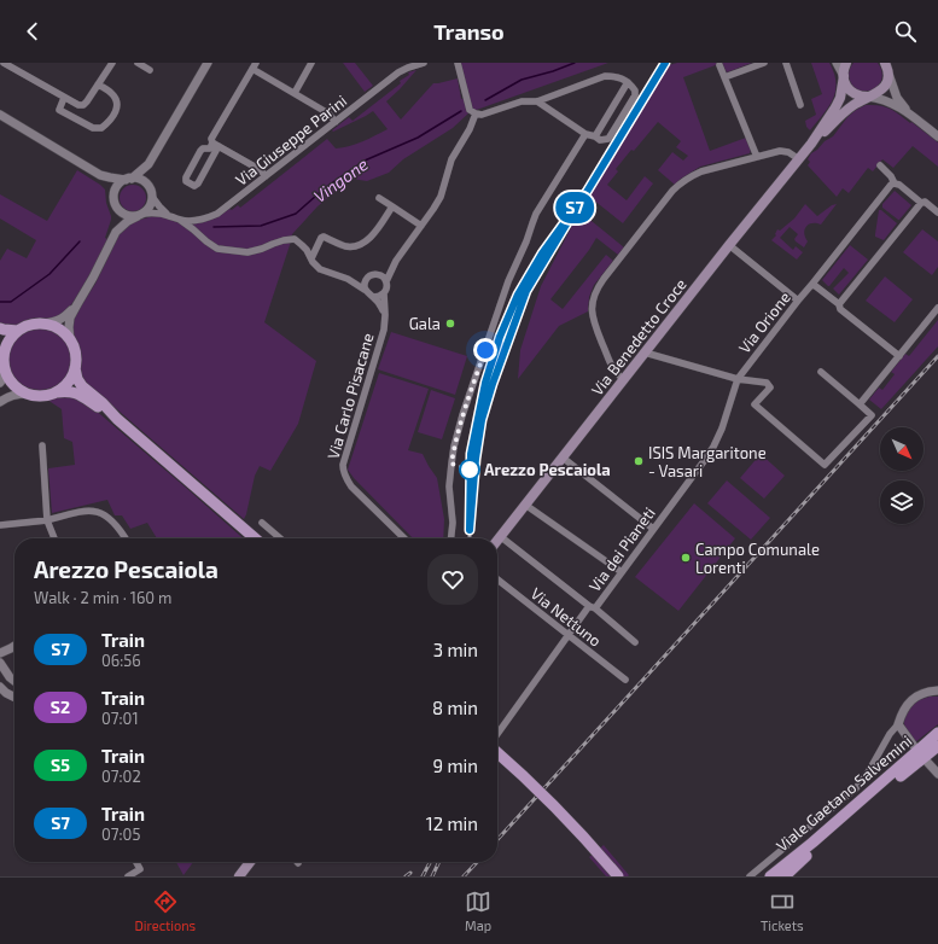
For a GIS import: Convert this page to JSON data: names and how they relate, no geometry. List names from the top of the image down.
{
  "streets": {
    "main road": ["Via Benedetto Croce", "Viale Gaetano Salvemini"],
    "street": [
      "Via Giuseppe Parini",
      "Via Orione",
      "Via Carlo Pisacane",
      "Via dei Pianeti",
      "Via Nettuno"
    ]
  },
  "crossings": [
    ["Via Orione", "Via dei Pianeti"],
    ["Via dei Pianeti", "Via Nettuno"]
  ],
  "water": ["Vingone"],
  "places": [
    "Gala",
    "ISIS Margaritone - Vasari",
    "Arezzo Pescaiola",
    "Campo Comunale Lorenti"
  ],
  "north": "bottom right",
  "page": {
    "header": "Transo",
    "on_map": "S7",
    "heading": ["Arezzo Pescaiola", "Walk · 2 min · 160 m"],
    "list": [
      {
        "mark": "S7",
        "name": "Train",
        "note": "06:56",
        "value": "3 min"
      },
      {
        "mark": "S2",
        "name": "Train",
        "note": "07:01",
        "value": "8 min"
      },
      {
        "mark": "S5",
        "name": "Train",
        "note": "07:02",
        "value": "9 min"
      },
      {
        "mark": "S7",
        "name": "Train",
        "note": "07:05",
        "value": "12 min"
      }
    ],
    "tabs": ["Directions", "Map", "Tickets"]
  }
}
